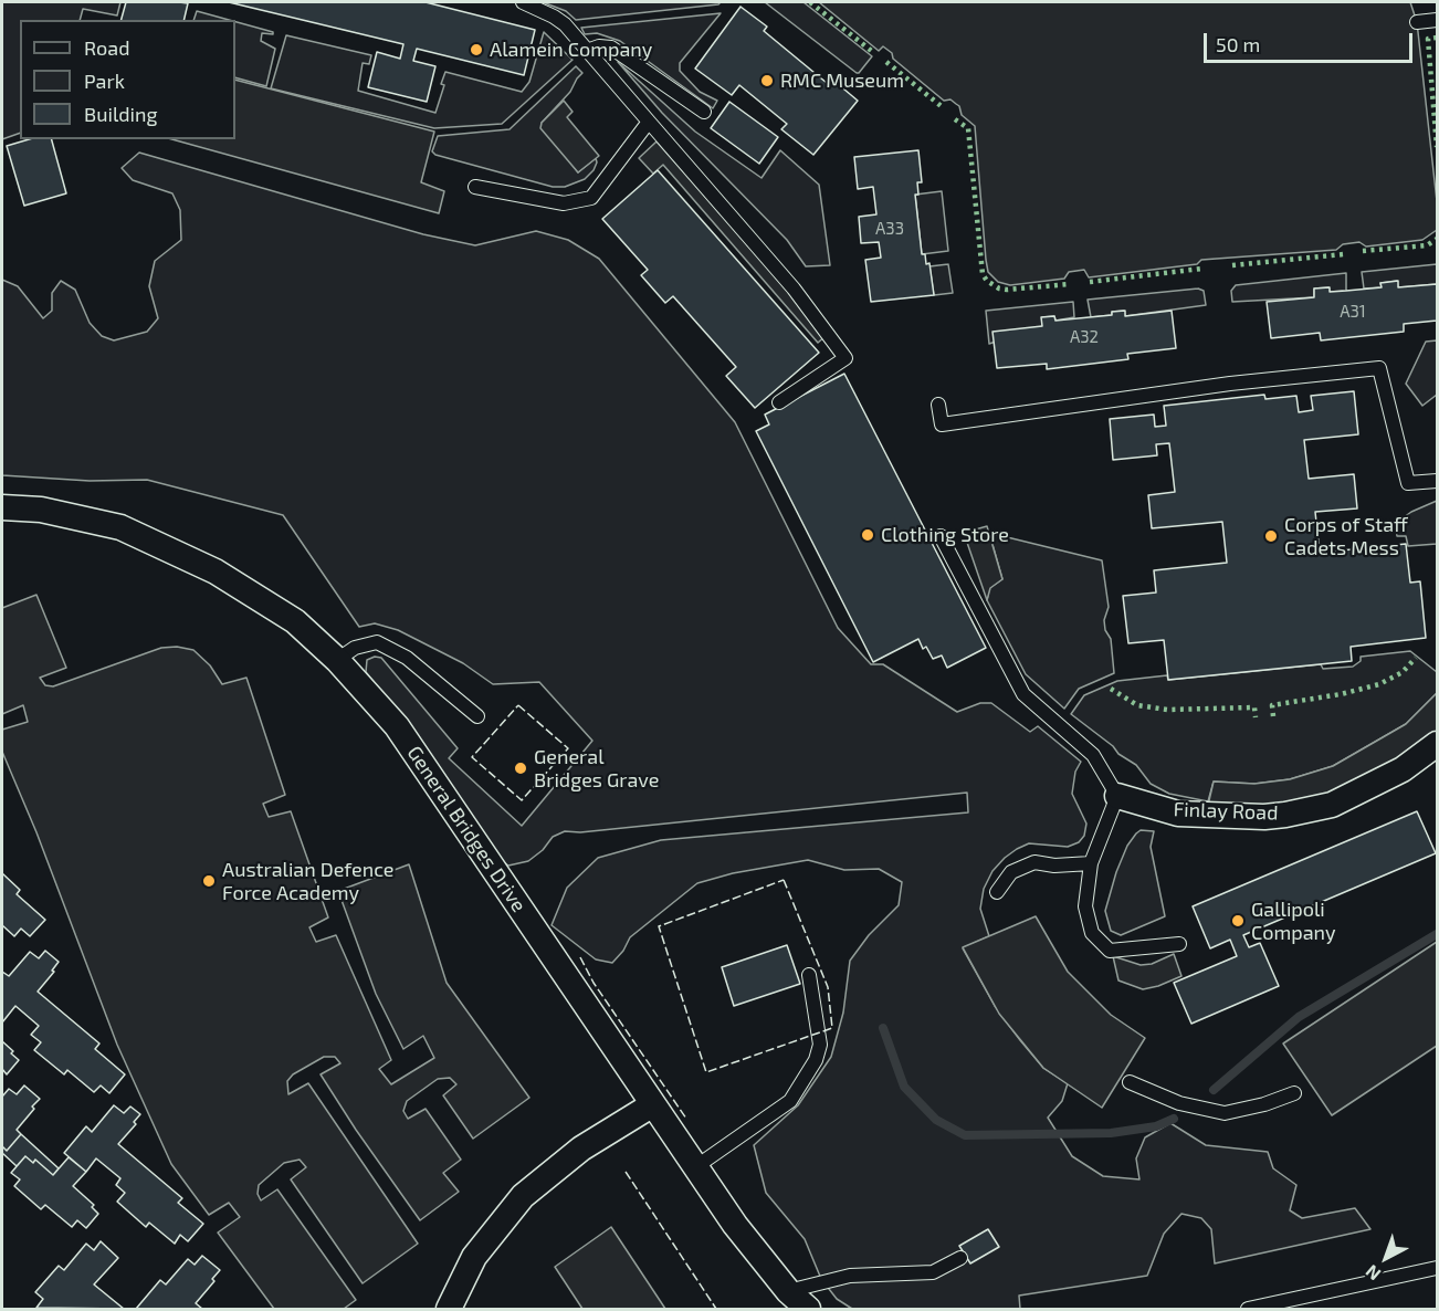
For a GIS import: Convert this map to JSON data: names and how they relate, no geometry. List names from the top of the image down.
{
  "streets": {
    "street": ["Finlay Road", "General Bridges Drive"]
  },
  "places": [
    "Alamein Company",
    "RMC Museum",
    "Clothing Store",
    "Corps of Staff Cadets Mess",
    "General Bridges Grave",
    "Australian Defence Force Academy",
    "Gallipoli Company"
  ],
  "house_numbers": ["A33", "A31", "A32"],
  "legend": ["Road", "Park", "Building"],
  "scale_bar": "50 m",
  "north": "bottom left"
}
